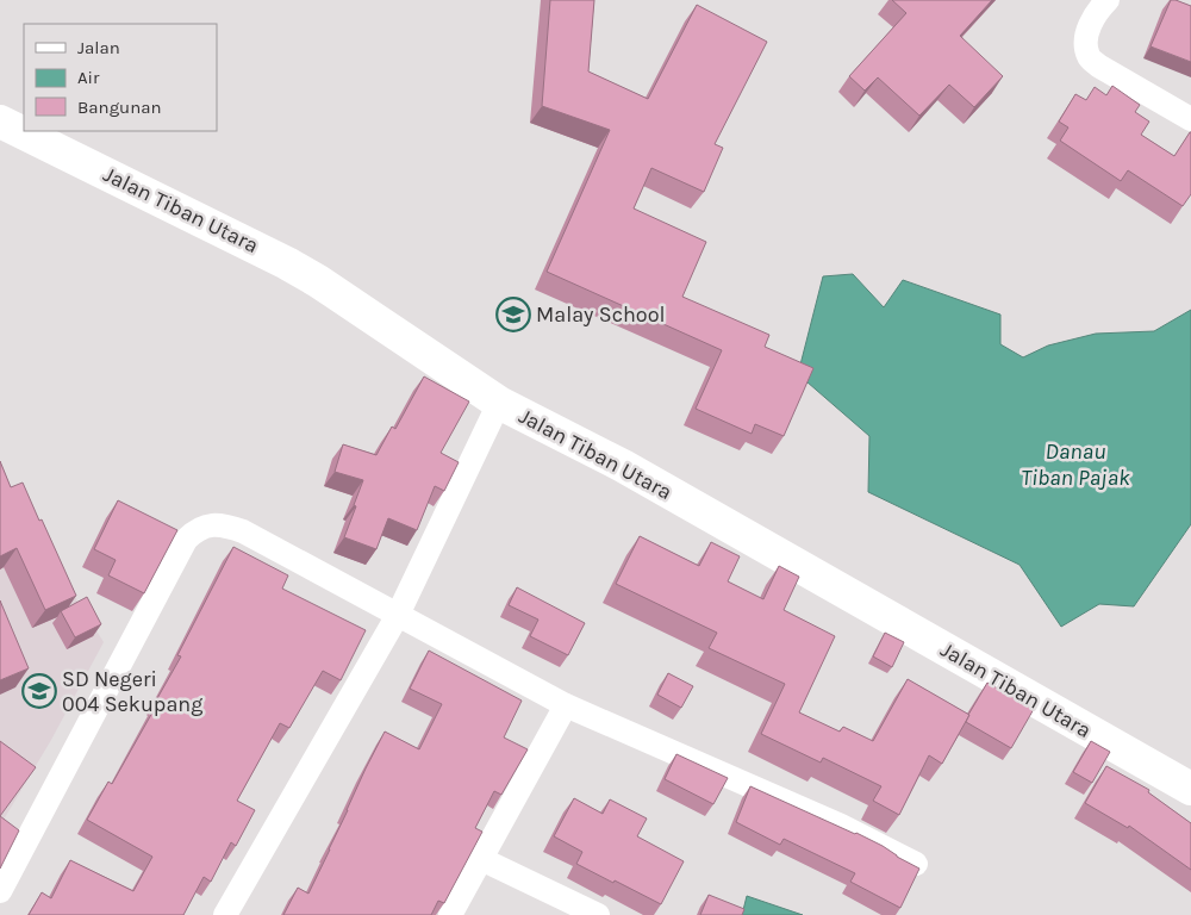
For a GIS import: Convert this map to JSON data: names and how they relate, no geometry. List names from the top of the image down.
{
  "streets": {
    "street": ["Jalan Tiban Utara"]
  },
  "water": ["Danau Tiban Pajak"],
  "places": {
    "school or university": ["Malay School", "SD Negeri 004 Sekupang"]
  },
  "legend": ["Jalan", "Air", "Bangunan"]
}
